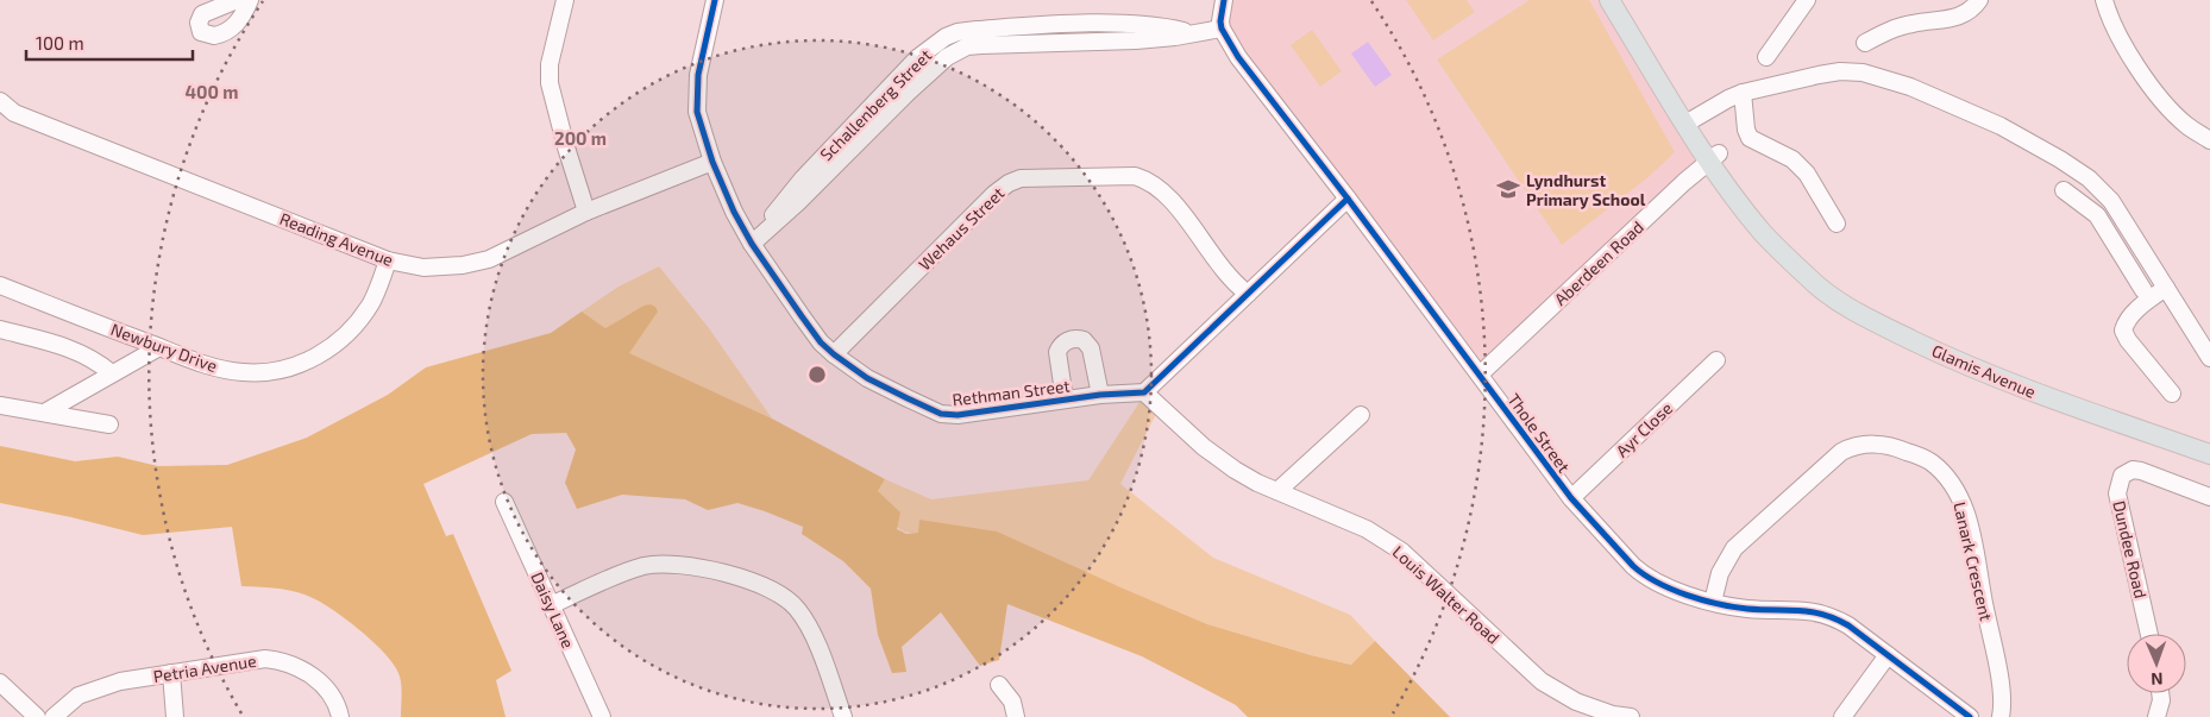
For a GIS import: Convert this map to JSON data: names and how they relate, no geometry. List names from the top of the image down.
{
  "streets": {
    "main road": ["Glamis Avenue"],
    "street": [
      "Schallenberg Street",
      "Wehaus Street",
      "Reading Avenue",
      "Aberdeen Road",
      "Newbury Drive",
      "Rethman Street",
      "Ayr Close",
      "Thole Street",
      "Dundee Road",
      "Lanark Crescent",
      "Louis Walter Road",
      "Daisy Lane",
      "Petria Avenue"
    ]
  },
  "crossings": [
    ["Schallenberg Street", "Rethman Street"],
    ["Schallenberg Street", "Thole Street"],
    ["Wehaus Street", "Rethman Street"],
    ["Reading Avenue", "Newbury Drive"],
    ["Reading Avenue", "Rethman Street"],
    ["Aberdeen Road", "Glamis Avenue"],
    ["Aberdeen Road", "Thole Street"],
    ["Rethman Street", "Louis Walter Road"],
    ["Ayr Close", "Thole Street"],
    ["Thole Street", "Lanark Crescent"]
  ],
  "places": {
    "school or university": ["Lyndhurst Primary School"]
  },
  "scale_bar": "100 m",
  "north": "bottom",
  "rings": ["400 m", "200 m"]
}
